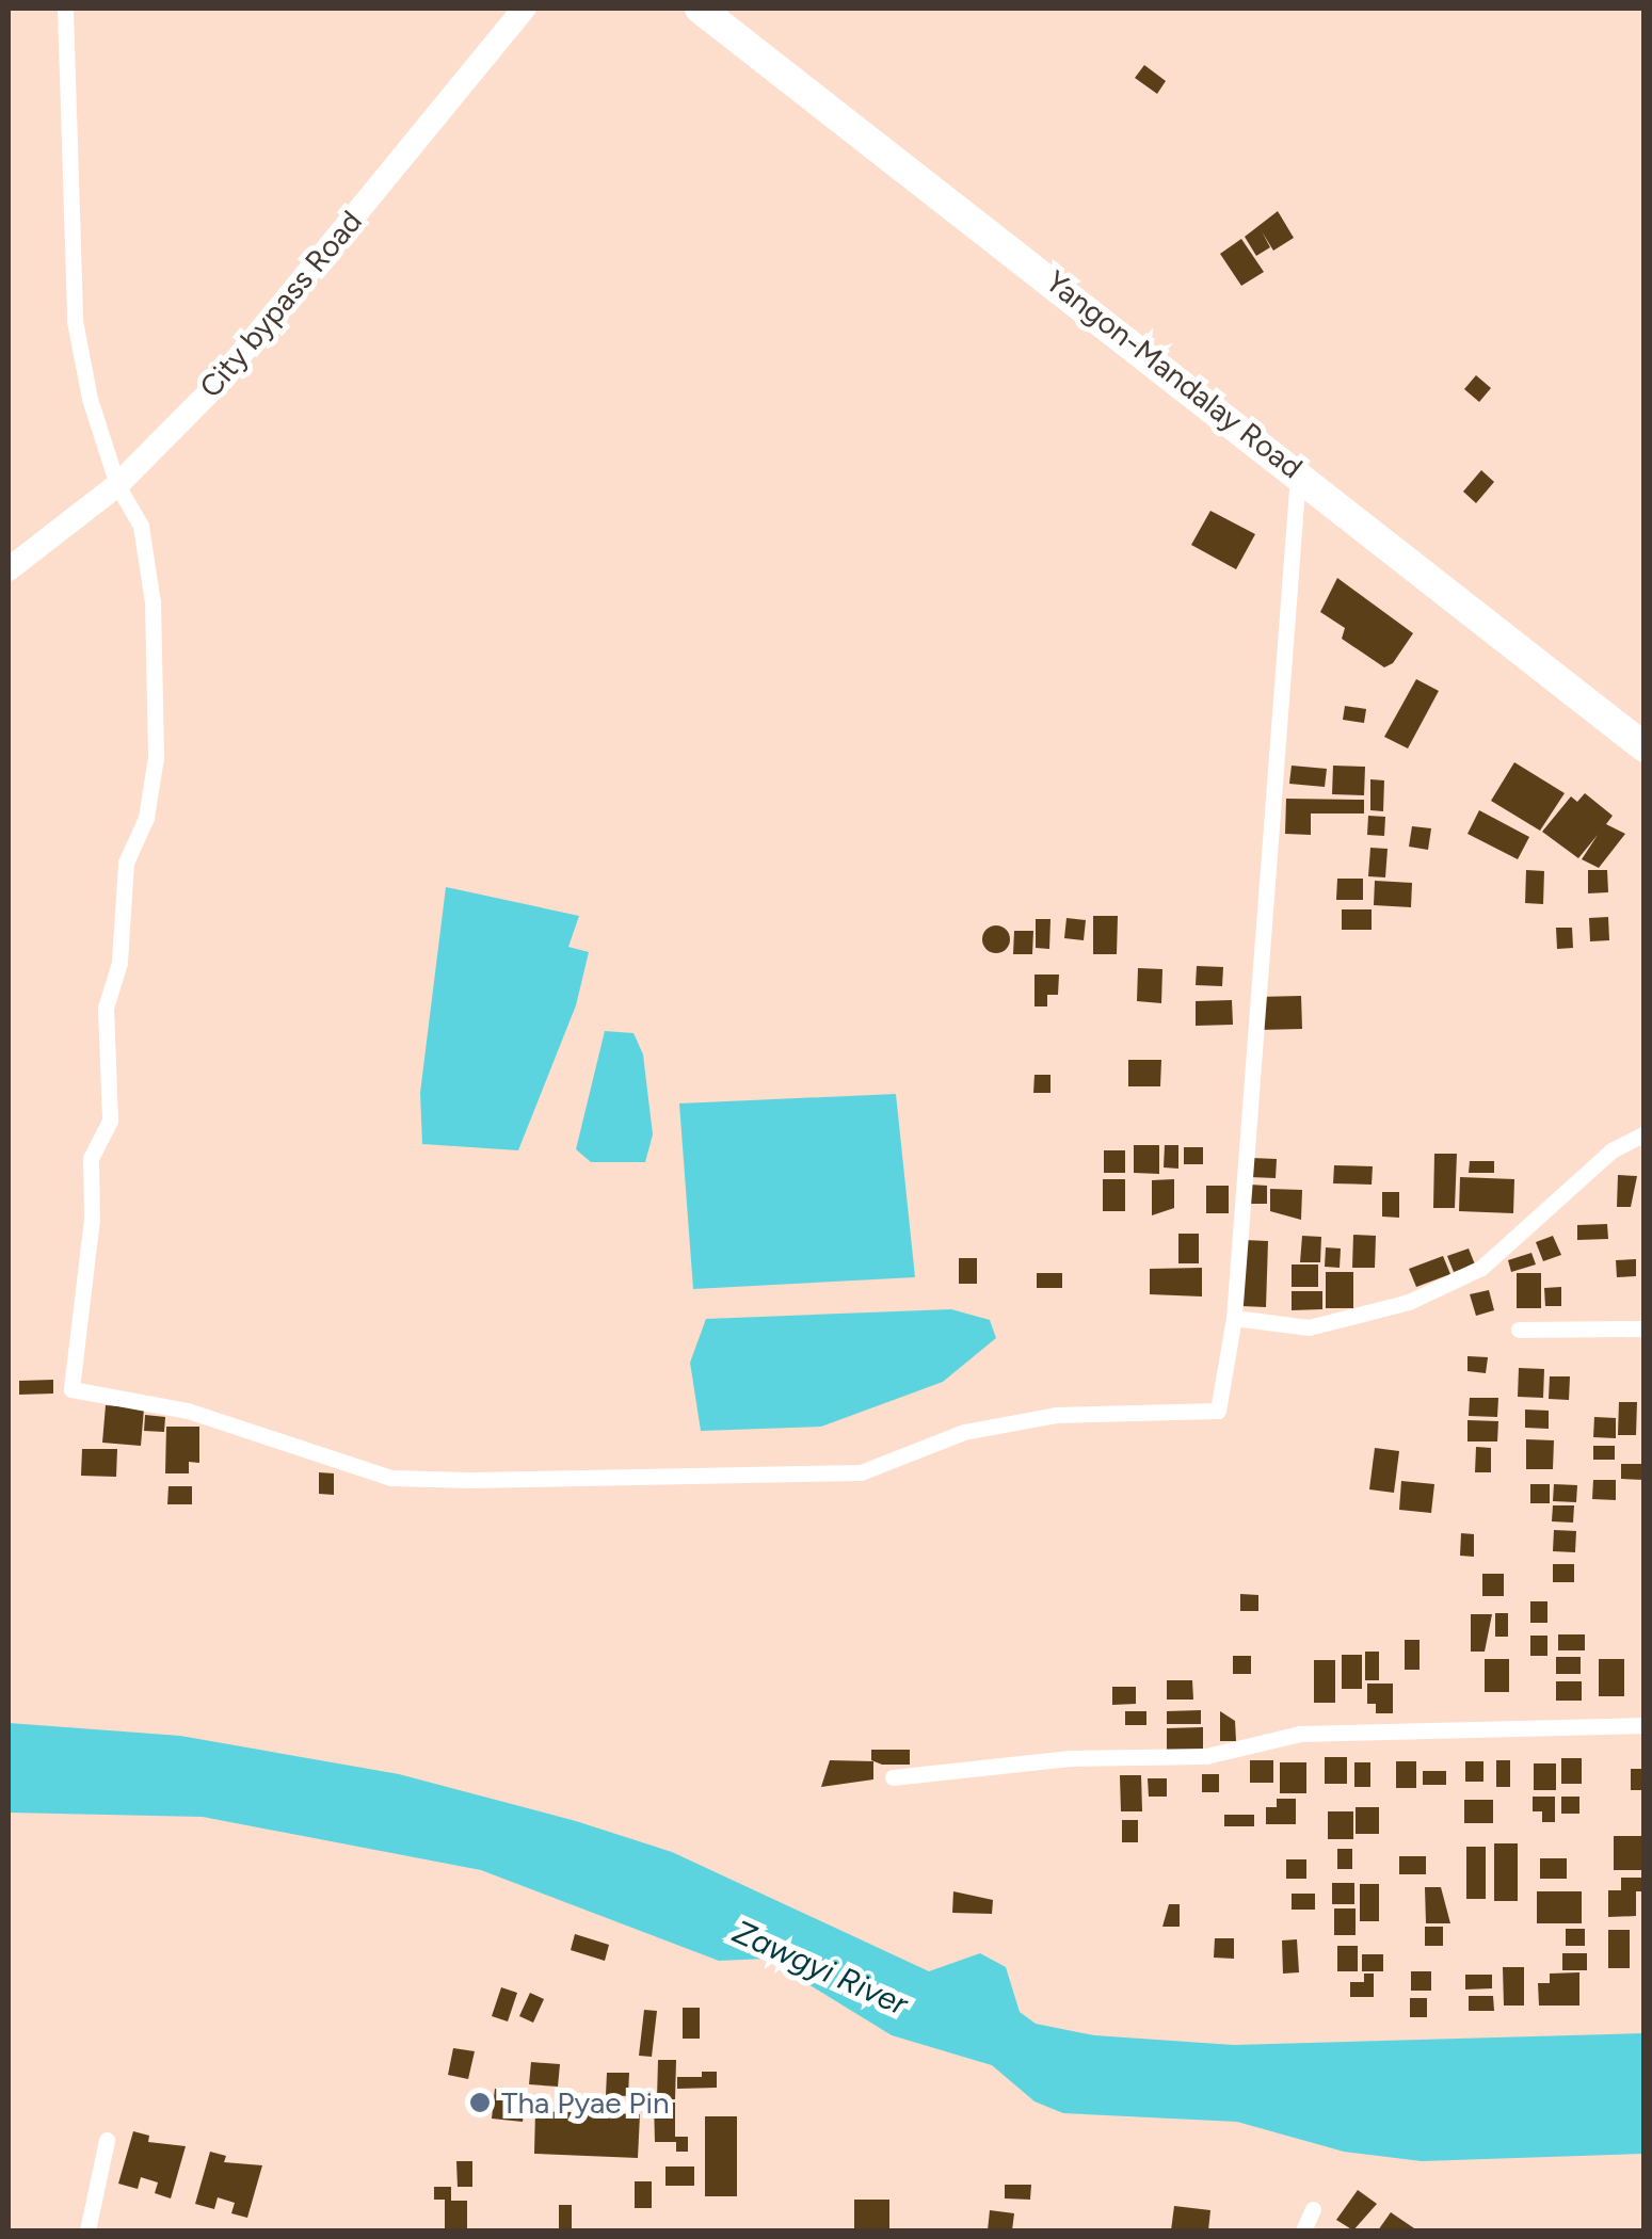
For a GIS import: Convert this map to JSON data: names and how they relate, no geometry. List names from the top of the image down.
{
  "streets": {
    "highway": ["Yangon-Mandalay Road"],
    "main road": ["City bypass Road"]
  },
  "water": ["Zawgyi River"],
  "places": ["Tha Pyae Pin"]
}
